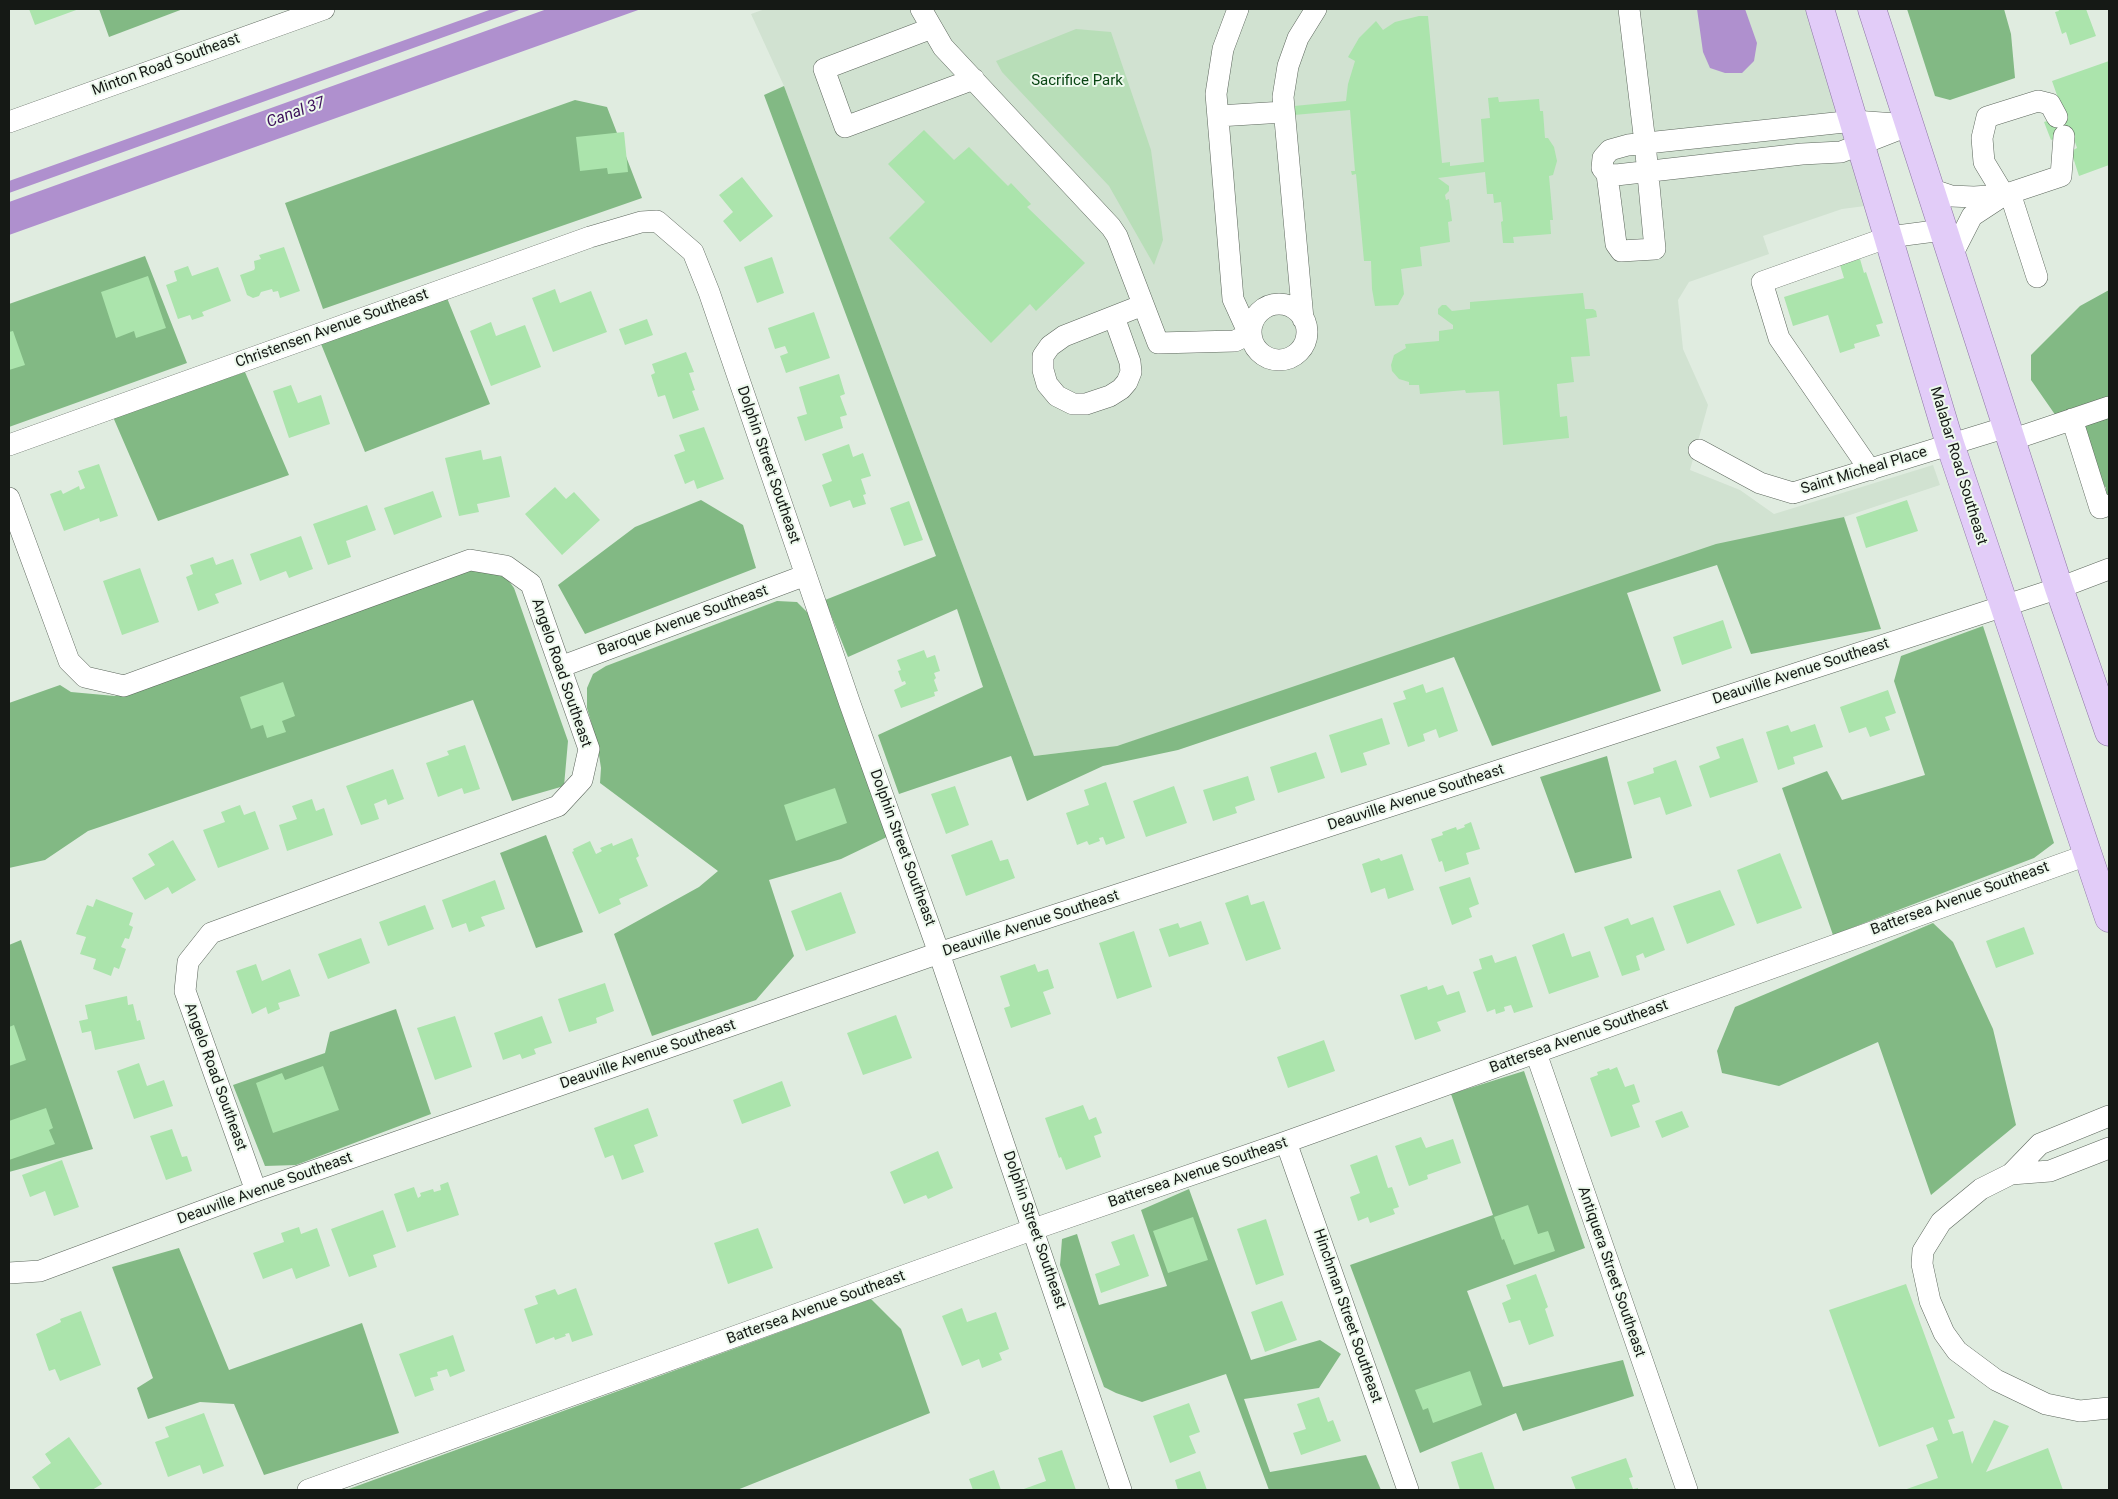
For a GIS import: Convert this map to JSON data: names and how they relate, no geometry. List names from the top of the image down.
{
  "streets": {
    "main road": ["Malabar Road Southeast"],
    "street": [
      "Minton Road Southeast",
      "Christensen Avenue Southeast",
      "Dolphin Street Southeast",
      "Saint Micheal Place",
      "Baroque Avenue Southeast",
      "Deauville Avenue Southeast",
      "Angelo Road Southeast",
      "Battersea Avenue Southeast",
      "Antiquera Street Southeast",
      "Hinchman Street Southeast"
    ]
  },
  "crossings": [
    ["Christensen Avenue Southeast", "Dolphin Street Southeast"],
    ["Dolphin Street Southeast", "Baroque Avenue Southeast"],
    ["Dolphin Street Southeast", "Deauville Avenue Southeast"],
    ["Dolphin Street Southeast", "Battersea Avenue Southeast"],
    ["Malabar Road Southeast", "Saint Micheal Place"],
    ["Malabar Road Southeast", "Deauville Avenue Southeast"],
    ["Malabar Road Southeast", "Battersea Avenue Southeast"],
    ["Baroque Avenue Southeast", "Angelo Road Southeast"],
    ["Deauville Avenue Southeast", "Angelo Road Southeast"],
    ["Battersea Avenue Southeast", "Antiquera Street Southeast"],
    ["Battersea Avenue Southeast", "Hinchman Street Southeast"]
  ],
  "water": ["Canal 37"],
  "parks": ["Sacrifice Park"]
}
